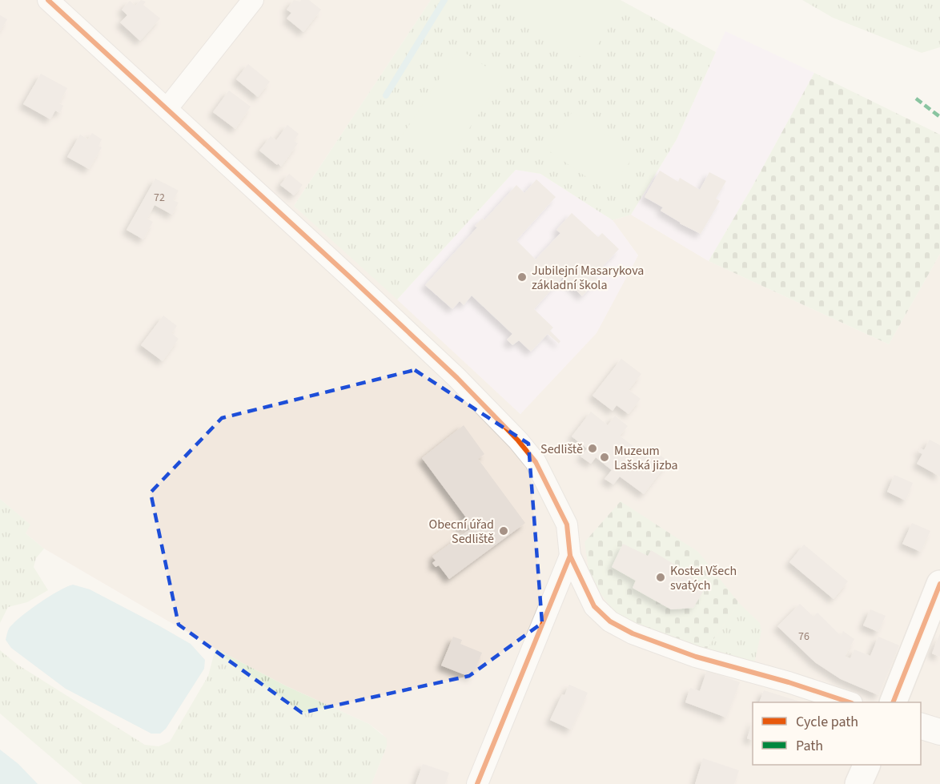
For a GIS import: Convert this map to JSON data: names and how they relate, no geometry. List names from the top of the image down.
{
  "places": [
    "Jubilejní Masarykova základní škola",
    "Sedliště",
    "Muzeum Lašská jizba",
    "Obecní úřad Sedliště",
    "Kostel Všech svatých"
  ],
  "house_numbers": ["72", "76"],
  "legend": ["Cycle path", "Path"]
}
